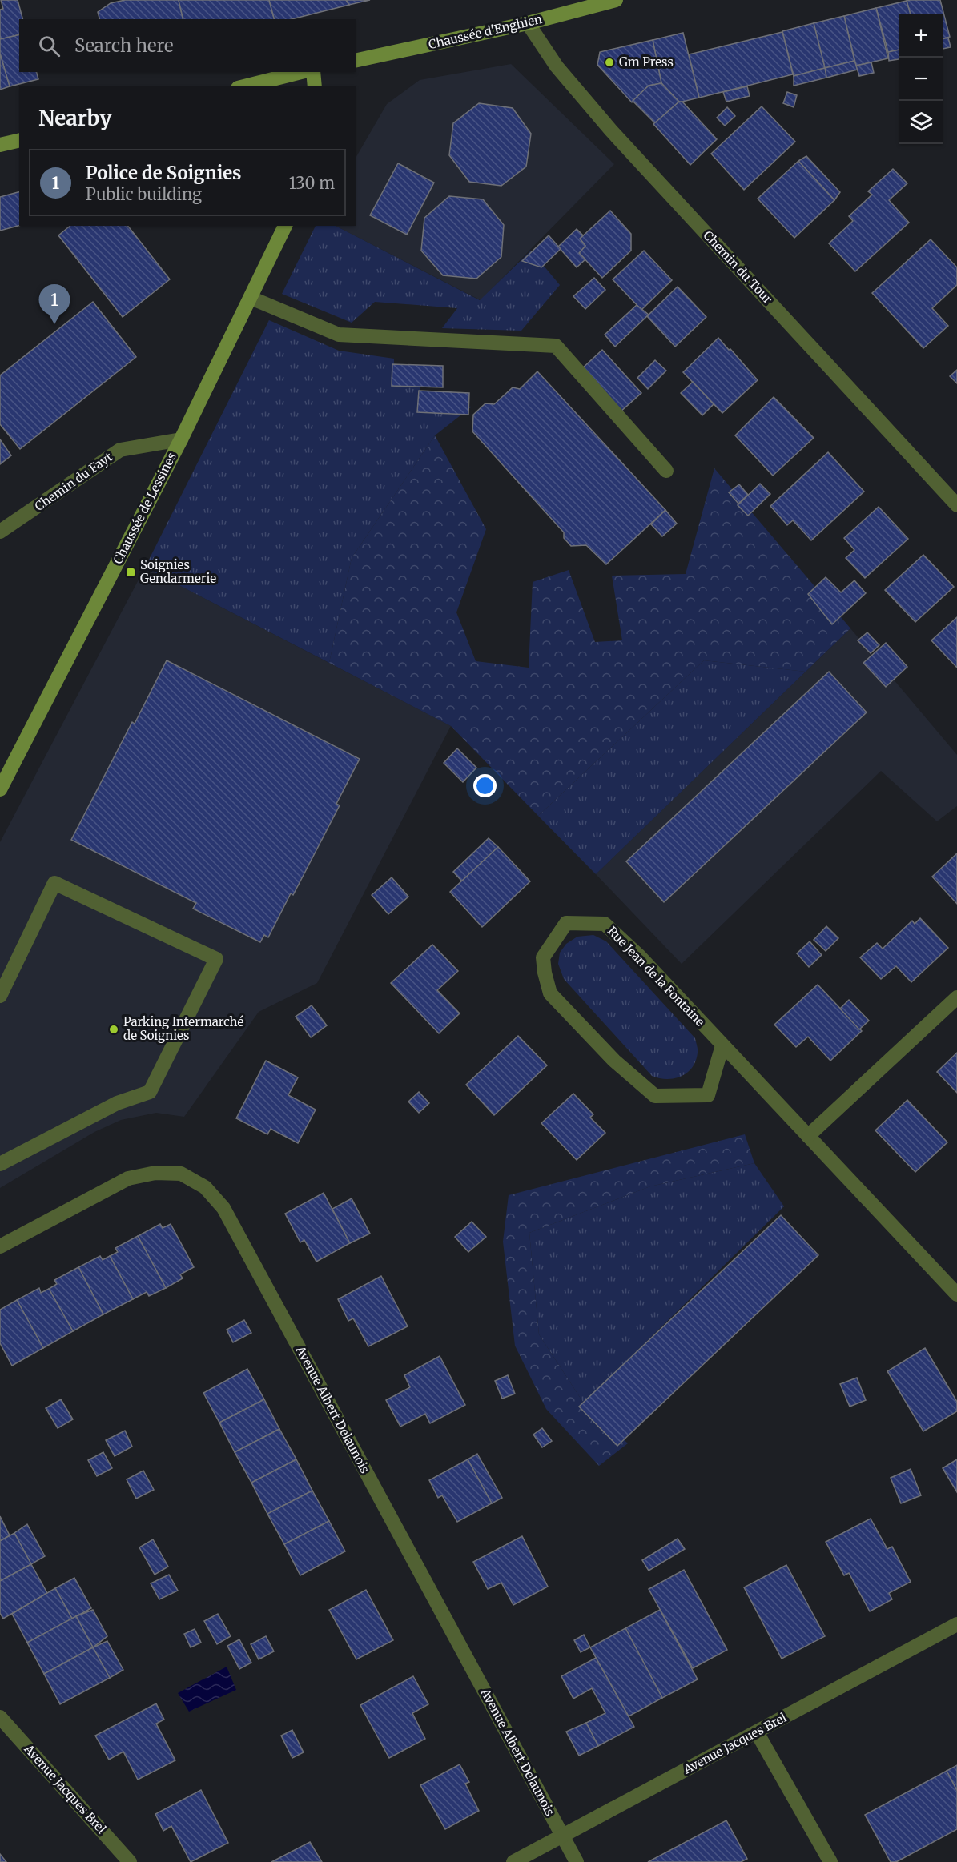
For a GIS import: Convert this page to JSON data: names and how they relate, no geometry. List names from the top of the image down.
{
  "streets": {
    "main road": ["Chaussée d'Enghien", "Chaussée de Lessines"],
    "street": [
      "Chemin du Tour",
      "Chemin du Fayt",
      "Rue Jean de la Fontaine",
      "Avenue Albert Delaunois",
      "Avenue Jacques Brel"
    ]
  },
  "crossings": [
    ["Chaussée d'Enghien", "Chemin du Tour"],
    ["Chemin du Fayt", "Chaussée de Lessines"],
    ["Avenue Albert Delaunois", "Avenue Jacques Brel"]
  ],
  "places": {
    "other": ["Gm Press", "Parking Intermarché de Soignies"],
    "transit": ["Soignies Gendarmerie"]
  },
  "page": {
    "map_buttons": ["+", "−"],
    "search": "Search here",
    "heading": "Nearby",
    "list": [
      {
        "mark": "1",
        "name": "Police de Soignies",
        "note": "Public building",
        "value": "130 m"
      }
    ],
    "pins": "1"
  }
}
